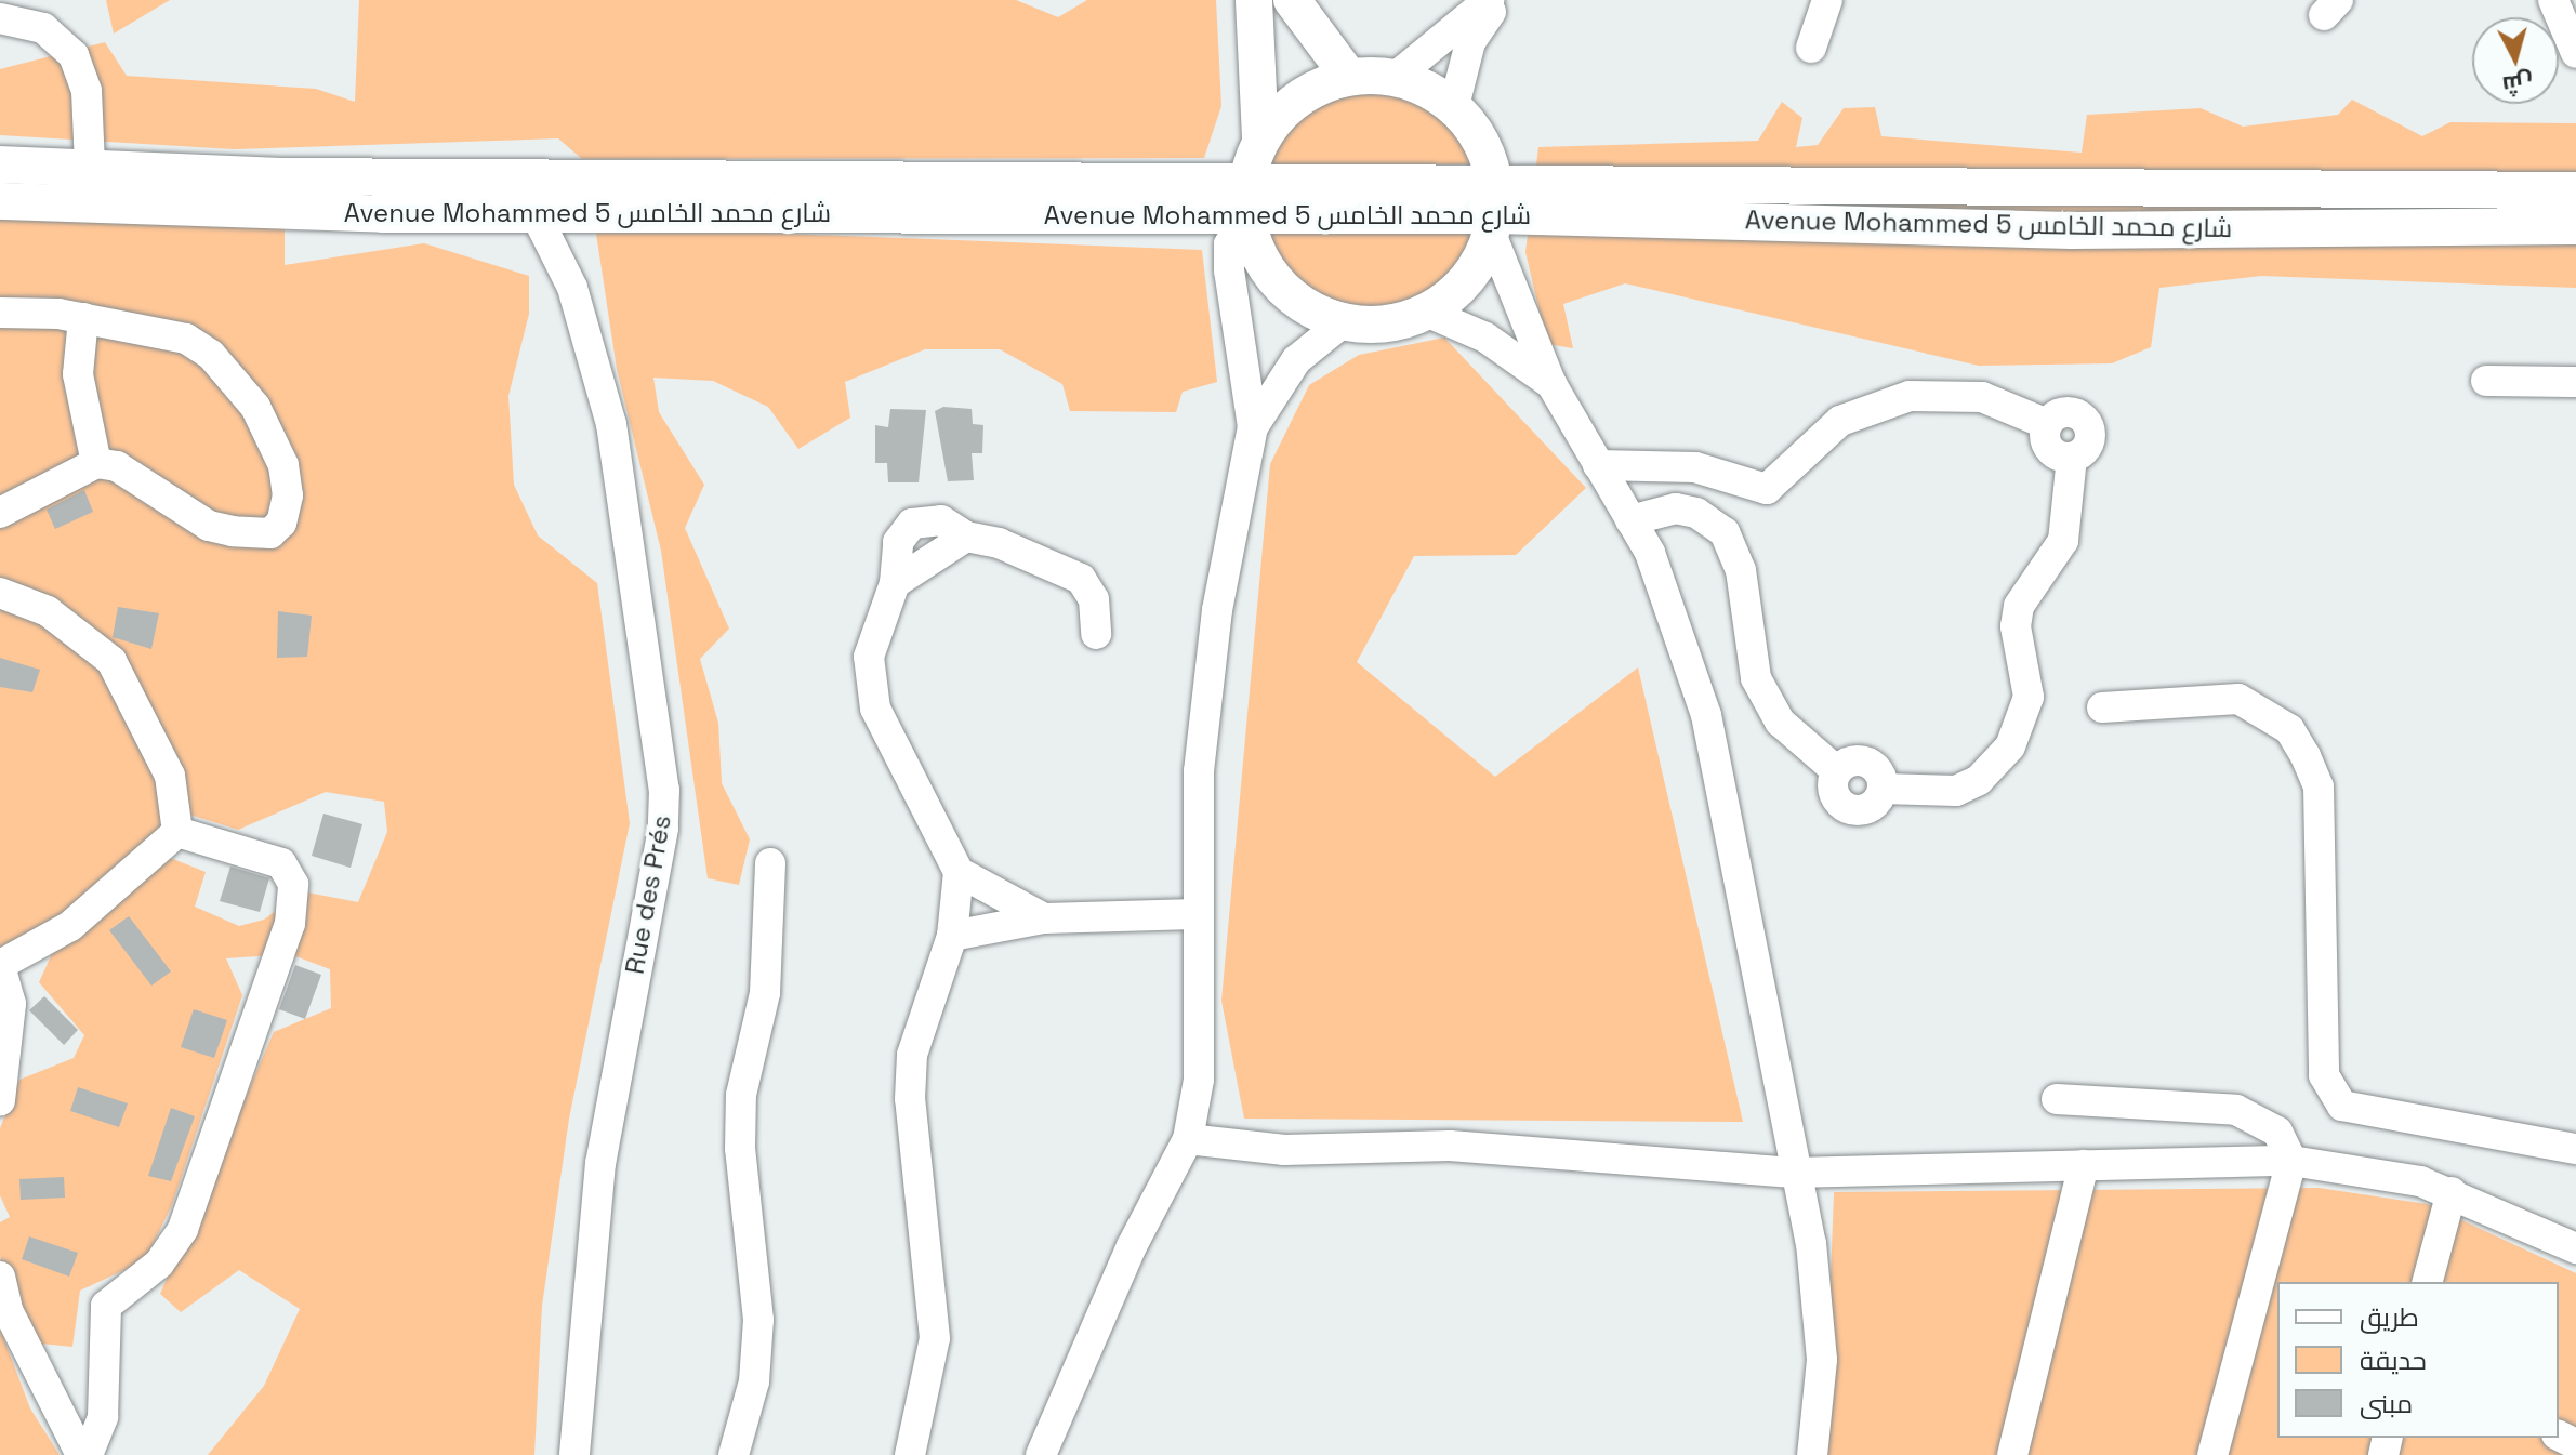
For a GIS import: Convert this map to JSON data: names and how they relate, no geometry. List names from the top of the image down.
{
  "streets": {
    "main road": ["Avenue Mohammed 5 شارع محمد الخامس"],
    "street": ["Rue des Prés"]
  },
  "crossings": [
    ["Avenue Mohammed 5 شارع محمد الخامس", "Rue des Prés"]
  ],
  "legend": ["طريق", "حديقة", "مبنى"],
  "north": "bottom"
}
